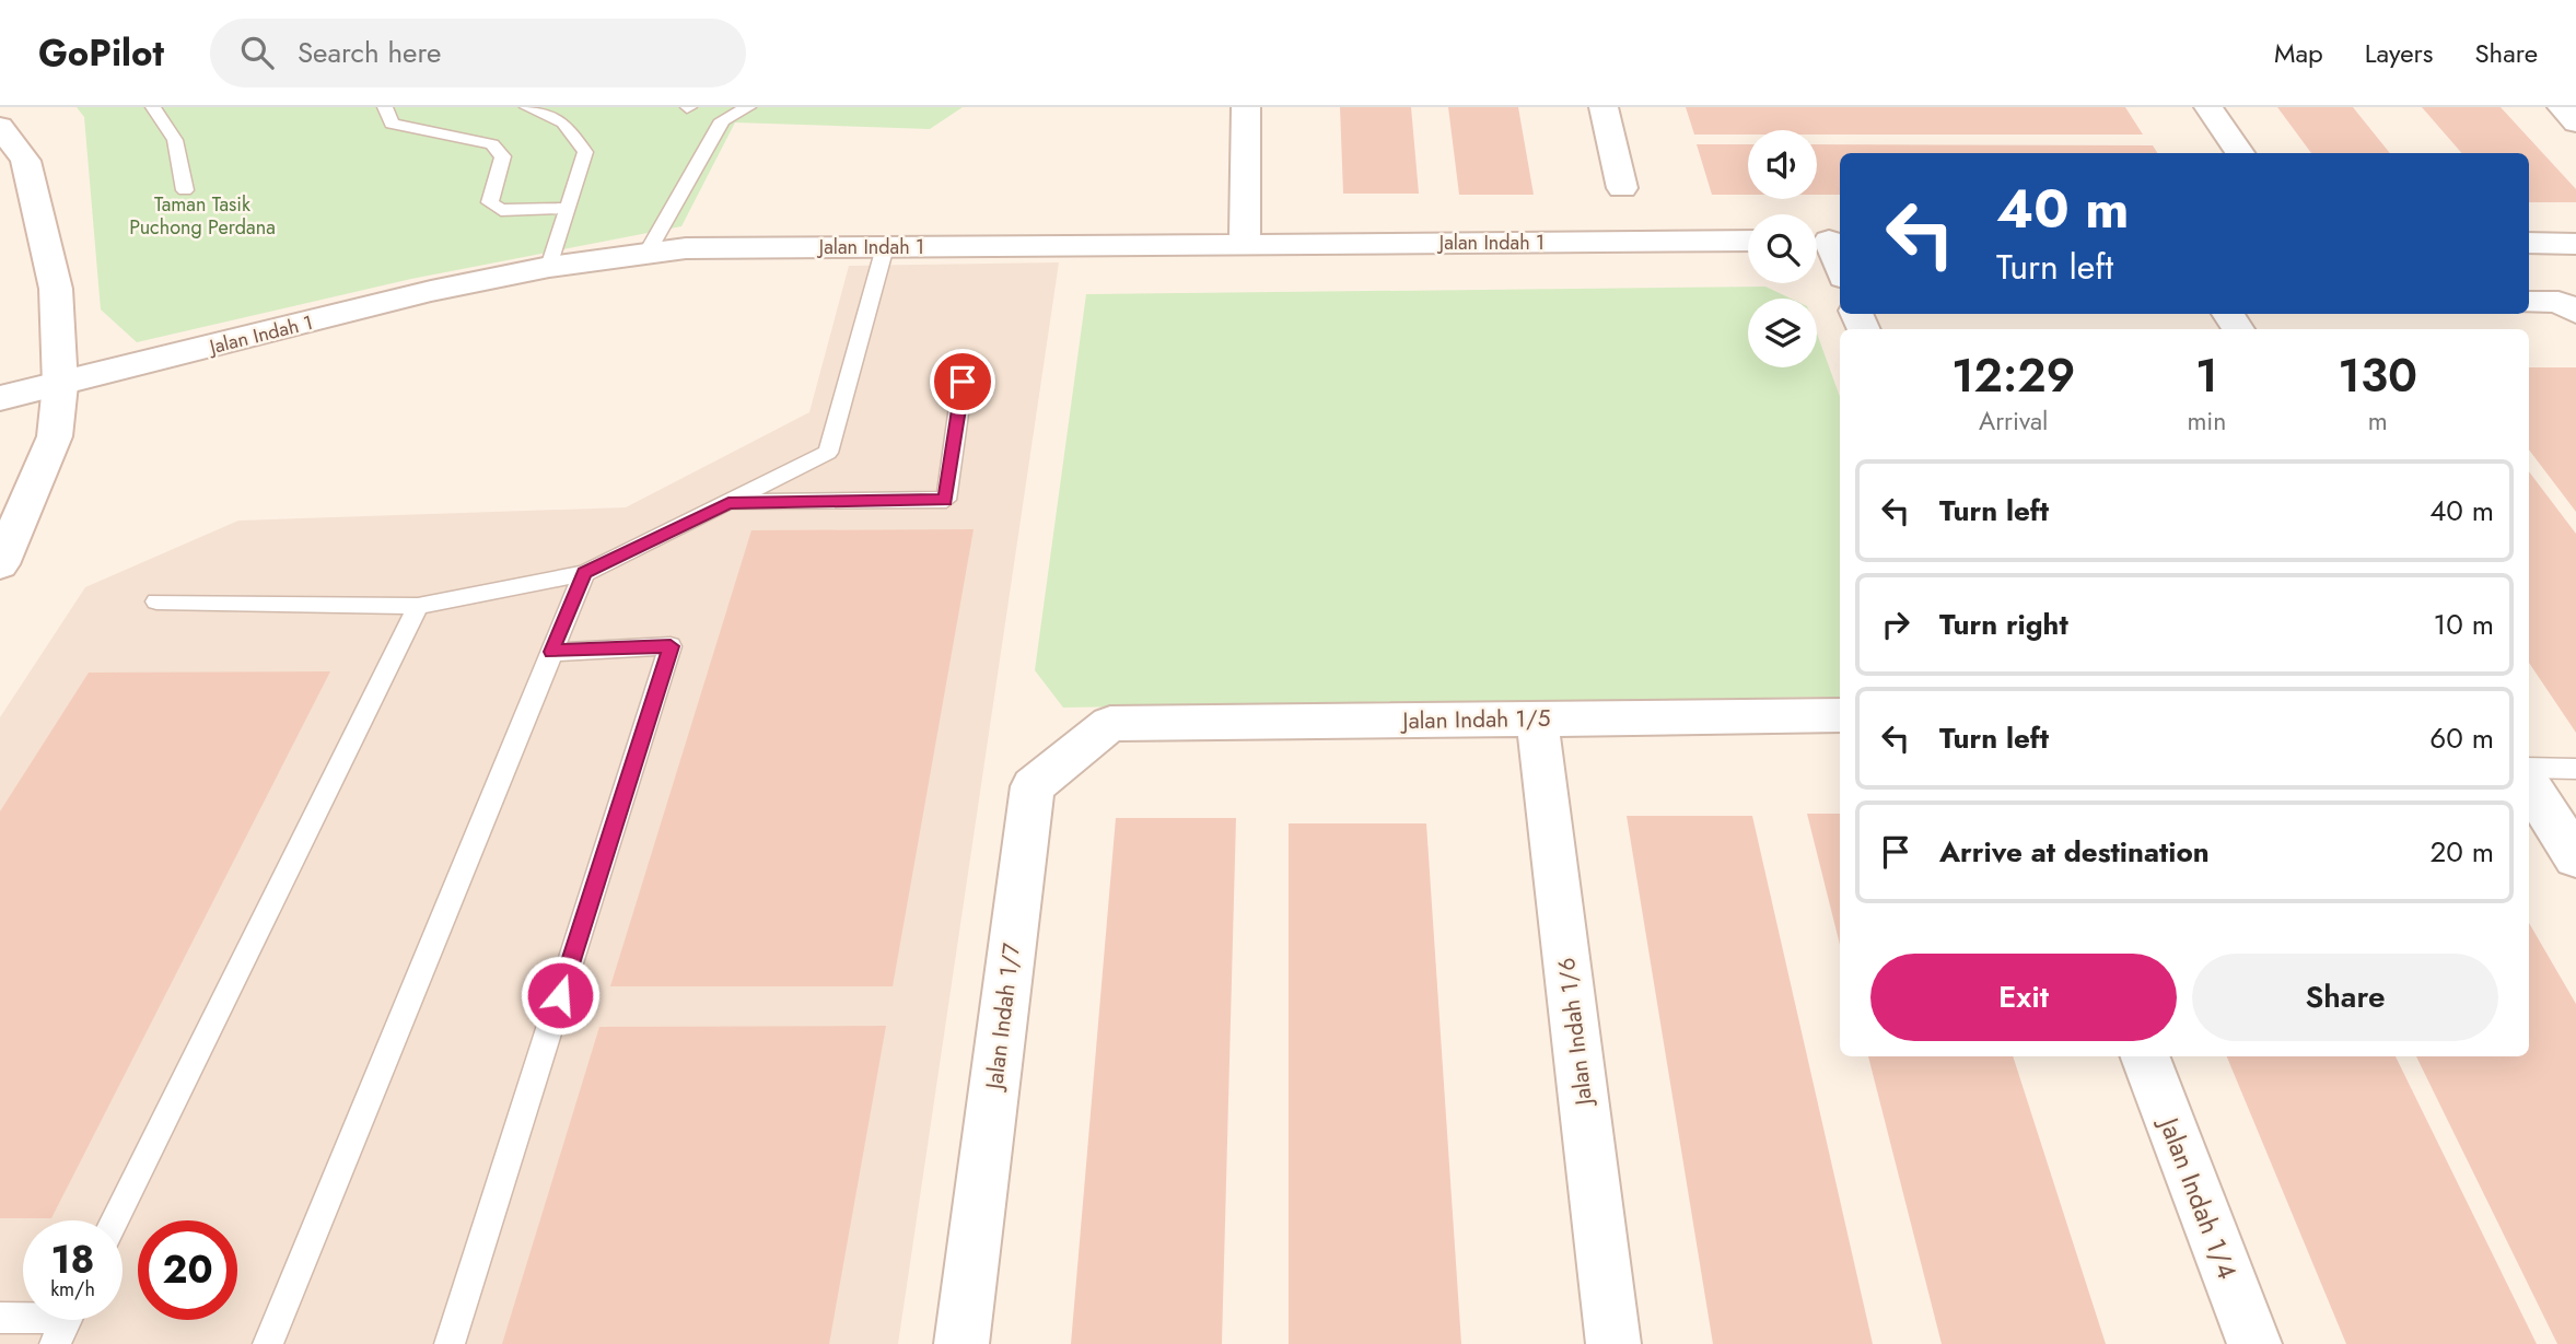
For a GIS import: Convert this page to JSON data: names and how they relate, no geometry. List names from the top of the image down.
{
  "streets": {
    "street": [
      "Jalan Indah 1",
      "Jalan Indah 1/5",
      "Jalan Indah 1/7",
      "Jalan Indah 1/6",
      "Jalan Indah 1/4"
    ]
  },
  "crossings": [
    ["Jalan Indah 1/5", "Jalan Indah 1/7"],
    ["Jalan Indah 1/5", "Jalan Indah 1/6"]
  ],
  "parks": ["Taman Tasik Puchong Perdana"],
  "page": {
    "header": "GoPilot",
    "search": "Search here",
    "nav": ["Map", "Layers", "Share"],
    "turn": ["40 m", "Turn left"],
    "eta": [
      "12:29",
      "Arrival",
      "1",
      "min",
      "130",
      "m"
    ],
    "list": [
      {
        "name": "Turn left",
        "value": "40 m"
      },
      {
        "name": "Turn right",
        "value": "10 m"
      },
      {
        "name": "Turn left",
        "value": "60 m"
      },
      {
        "name": "Arrive at destination",
        "value": "20 m"
      }
    ],
    "buttons": ["Exit", "Share"],
    "speed": "18 km/h",
    "limit": "20"
  }
}
